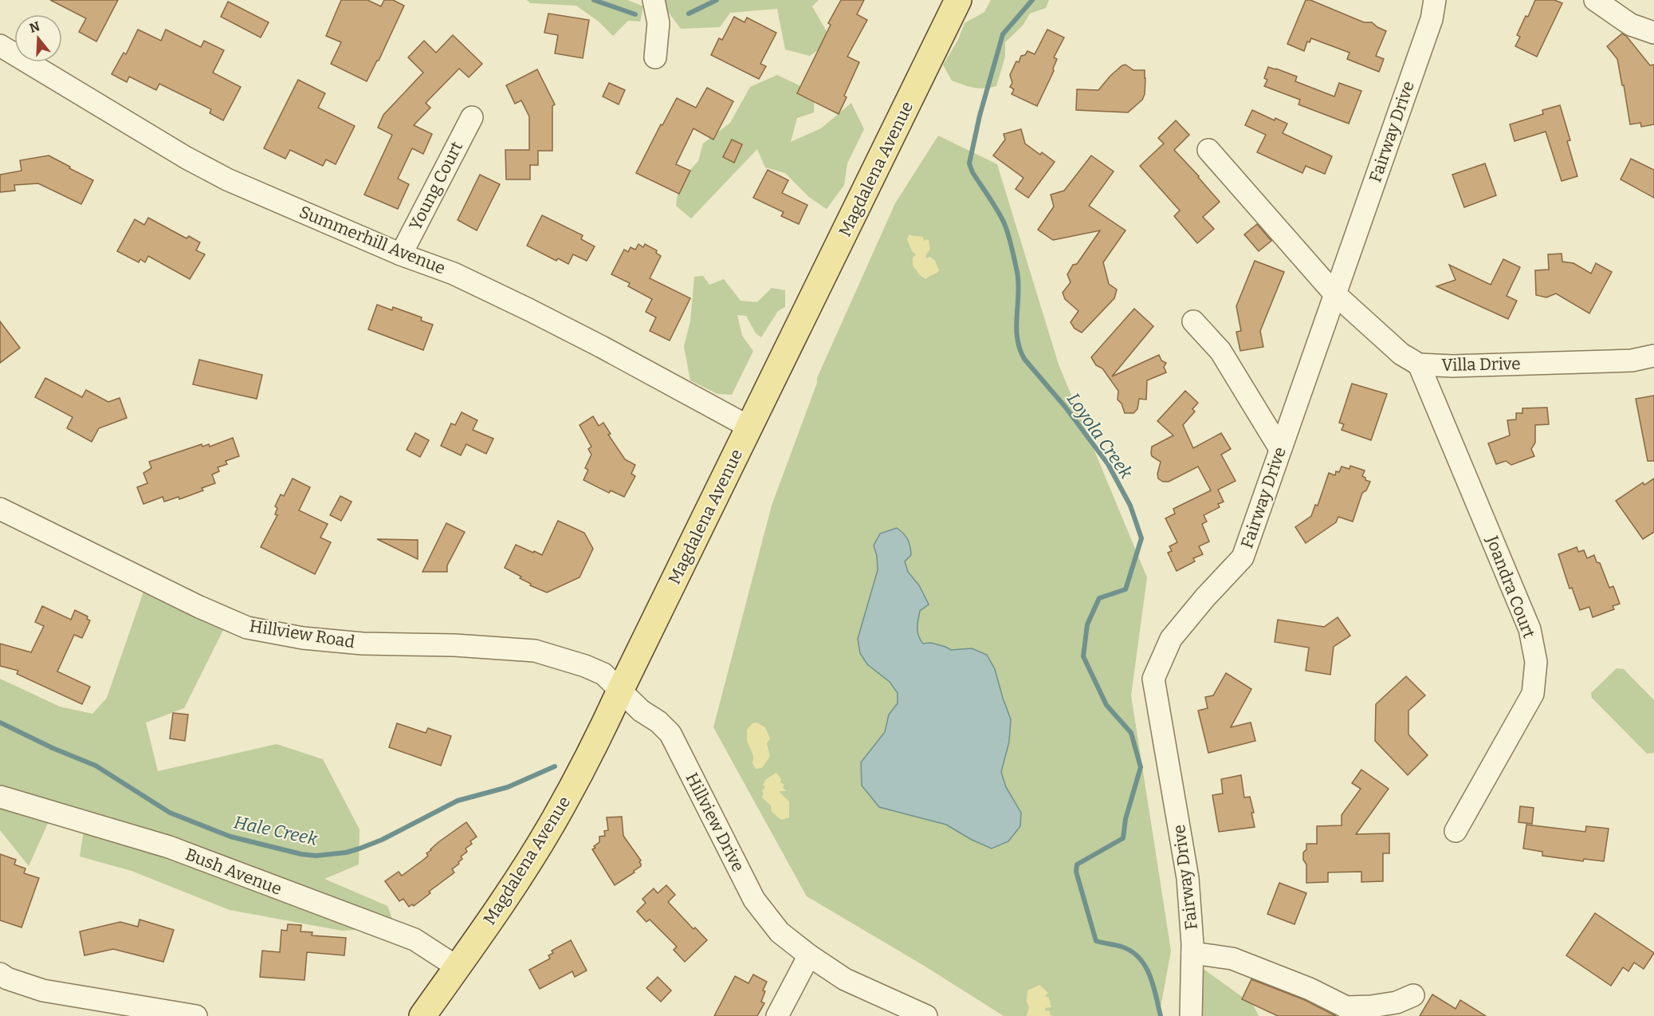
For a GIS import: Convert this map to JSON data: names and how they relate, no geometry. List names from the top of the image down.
{
  "streets": {
    "main road": ["Magdalena Avenue"],
    "street": [
      "Fairway Drive",
      "Young Court",
      "Summerhill Avenue",
      "Villa Drive",
      "Joandra Court",
      "Hillview Road",
      "Hillview Drive",
      "Bush Avenue"
    ]
  },
  "crossings": [
    ["Fairway Drive", "Villa Drive"],
    ["Magdalena Avenue", "Summerhill Avenue"],
    ["Magdalena Avenue", "Hillview Road"],
    ["Magdalena Avenue", "Hillview Drive"],
    ["Magdalena Avenue", "Bush Avenue"],
    ["Young Court", "Summerhill Avenue"],
    ["Villa Drive", "Joandra Court"],
    ["Hillview Road", "Hillview Drive"]
  ],
  "water": ["Loyola Creek", "Hale Creek"],
  "north": "top"
}
